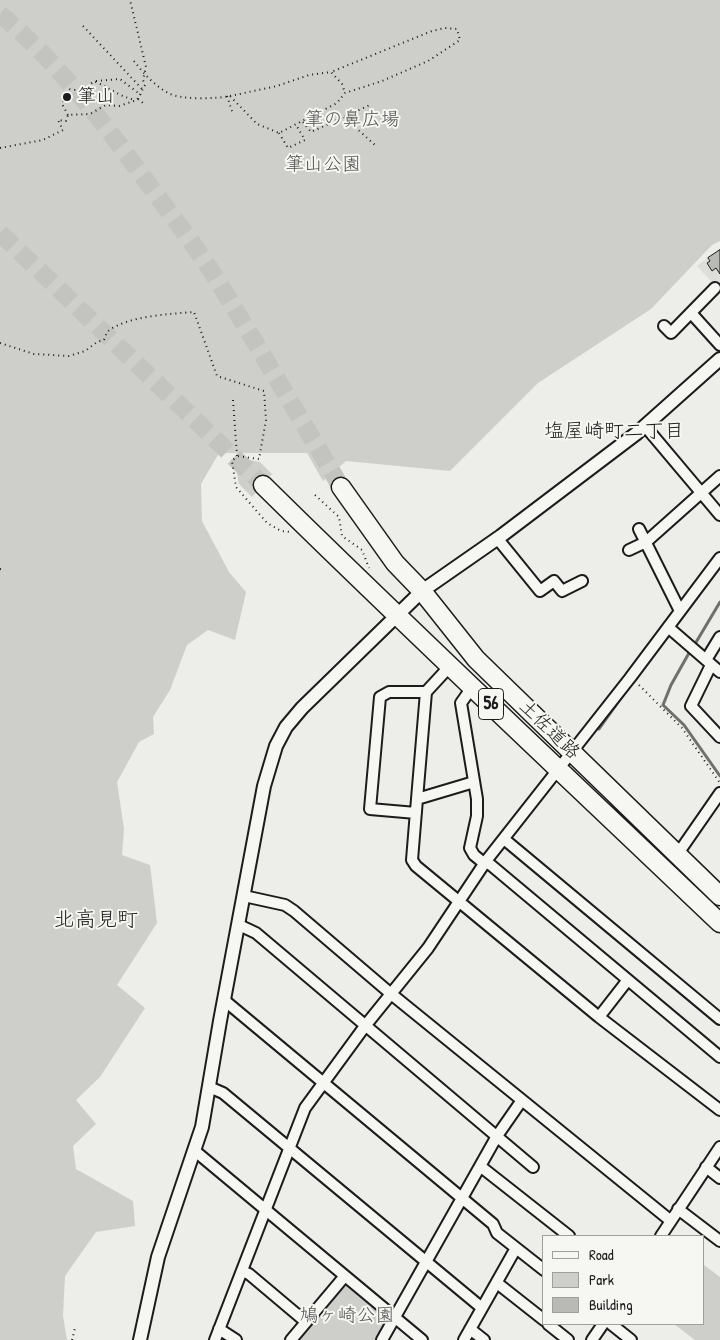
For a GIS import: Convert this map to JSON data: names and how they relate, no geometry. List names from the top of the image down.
{
  "streets": {
    "highway": ["56", "土佐道路"]
  },
  "districts": ["塩屋崎町二丁目", "北高見町"],
  "parks": ["筆の鼻広場", "筆山公園", "鳩ヶ崎公園"],
  "places": ["筆山"],
  "legend": ["Road", "Park", "Building"]
}
